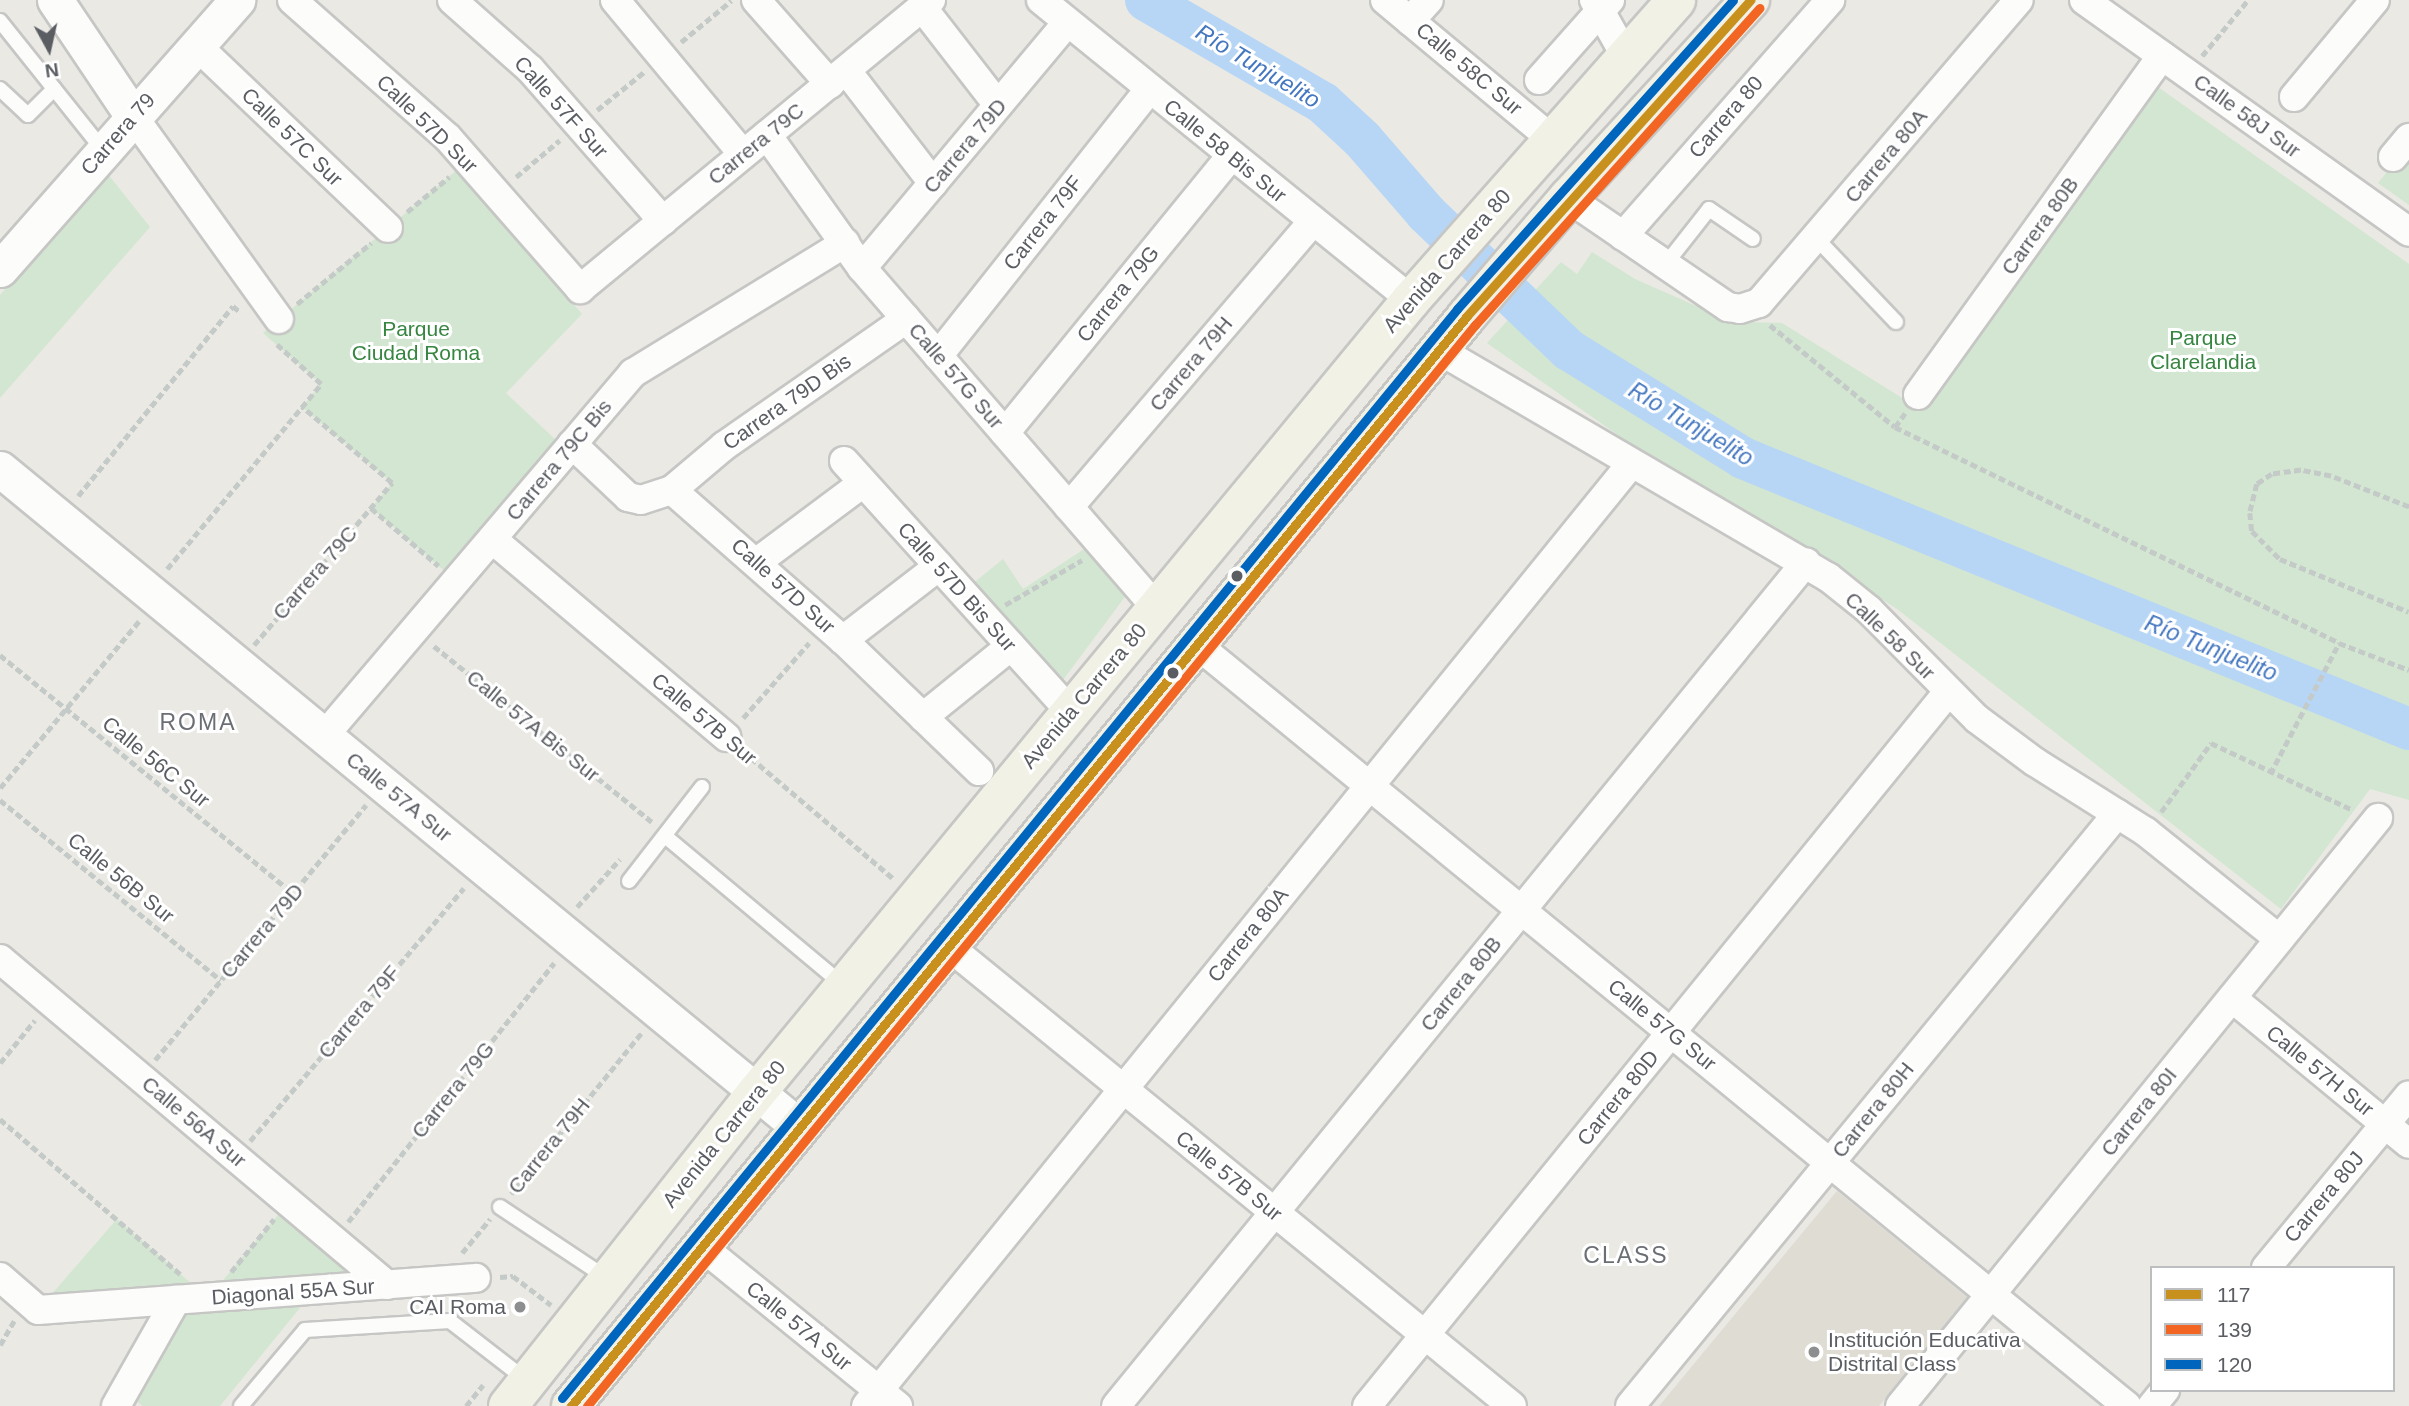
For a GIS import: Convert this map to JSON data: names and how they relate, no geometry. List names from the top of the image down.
{
  "streets": {
    "main road": ["Avenida Carrera 80"],
    "street": [
      "Calle 58C Sur",
      "Calle 57F Sur",
      "Calle 58J Sur",
      "Carrera 80",
      "Calle 57D Sur",
      "Carrera 79",
      "Calle 57C Sur",
      "Carrera 79C",
      "Carrera 79D",
      "Calle 58 Bis Sur",
      "Carrera 80A",
      "Carrera 79F",
      "Carrera 80B",
      "Carrera 79G",
      "Carrera 79H",
      "Calle 57G Sur",
      "Carrera 79D Bis",
      "Carrera 79C Bis",
      "Calle 57D Bis Sur",
      "Calle 58 Sur",
      "Calle 57B Sur",
      "Calle 57A Sur",
      "Calle 57H Sur",
      "Carrera 80D",
      "Carrera 80H",
      "Carrera 80I",
      "Calle 56A Sur",
      "Carrera 80J",
      "Diagonal 55A Sur"
    ],
    "path": ["Calle 57A Bis Sur", "Calle 56C Sur", "Calle 56B Sur"]
  },
  "crossings": [
    ["Calle 58C Sur", "Avenida Carrera 80"],
    ["Calle 57F Sur", "Carrera 79C"],
    ["Calle 58J Sur", "Carrera 80B"],
    ["Calle 57D Sur", "Carrera 79C"],
    ["Calle 57D Sur", "Carrera 79D Bis"],
    ["Carrera 79", "Calle 57C Sur"],
    ["Carrera 79C", "Calle 57G Sur"],
    ["Carrera 79C", "Calle 57A Sur"],
    ["Carrera 79D", "Calle 58 Bis Sur"],
    ["Carrera 79D", "Calle 57G Sur"],
    ["Carrera 79D", "Calle 56C Sur"],
    ["Carrera 79D", "Calle 57A Sur"],
    ["Carrera 79D", "Calle 56B Sur"],
    ["Carrera 79D", "Calle 56A Sur"],
    ["Calle 58 Bis Sur", "Carrera 79F"],
    ["Calle 58 Bis Sur", "Avenida Carrera 80"],
    ["Calle 58 Bis Sur", "Carrera 79G"],
    ["Calle 58 Bis Sur", "Carrera 79H"],
    ["Carrera 80A", "Calle 57G Sur"],
    ["Carrera 80A", "Calle 58 Sur"],
    ["Carrera 80A", "Calle 57B Sur"],
    ["Carrera 80A", "Calle 57A Sur"],
    ["Carrera 79F", "Calle 57G Sur"],
    ["Carrera 79F", "Calle 57A Sur"],
    ["Carrera 79F", "Calle 56A Sur"],
    ["Carrera 80B", "Calle 57G Sur"],
    ["Carrera 80B", "Calle 58 Sur"],
    ["Carrera 80B", "Calle 57B Sur"],
    ["Avenida Carrera 80", "Calle 57G Sur"],
    ["Avenida Carrera 80", "Calle 57D Bis Sur"],
    ["Avenida Carrera 80", "Calle 57B Sur"],
    ["Avenida Carrera 80", "Calle 57A Sur"],
    ["Carrera 79G", "Calle 57G Sur"],
    ["Carrera 79G", "Calle 57A Sur"],
    ["Carrera 79G", "Calle 56A Sur"],
    ["Carrera 79H", "Calle 57G Sur"],
    ["Carrera 79H", "Calle 57A Sur"],
    ["Carrera 79H", "Diagonal 55A Sur"],
    ["Calle 57G Sur", "Carrera 79D Bis"],
    ["Calle 57G Sur", "Carrera 79C Bis"],
    ["Calle 57G Sur", "Carrera 80D"],
    ["Calle 57G Sur", "Carrera 80H"],
    ["Calle 57G Sur", "Carrera 80I"],
    ["Carrera 79C Bis", "Calle 57B Sur"],
    ["Carrera 79C Bis", "Calle 57A Bis Sur"],
    ["Carrera 79C Bis", "Calle 57A Sur"],
    ["Calle 58 Sur", "Carrera 80D"],
    ["Calle 58 Sur", "Carrera 80H"],
    ["Calle 58 Sur", "Carrera 80I"],
    ["Calle 57B Sur", "Carrera 80D"],
    ["Calle 57H Sur", "Carrera 80I"],
    ["Calle 57H Sur", "Carrera 80J"],
    ["Calle 56A Sur", "Diagonal 55A Sur"]
  ],
  "districts": ["ROMA", "CLASS"],
  "water": ["Río Tunjuelito"],
  "parks": ["Parque Ciudad Roma", "Parque Clarelandia"],
  "places": ["CAI Roma", "Institución Educativa Distrital Class"],
  "lines": ["transit line 117", "transit line 120", "transit line 139"],
  "legend": ["117", "139", "120"],
  "north": "bottom"
}
